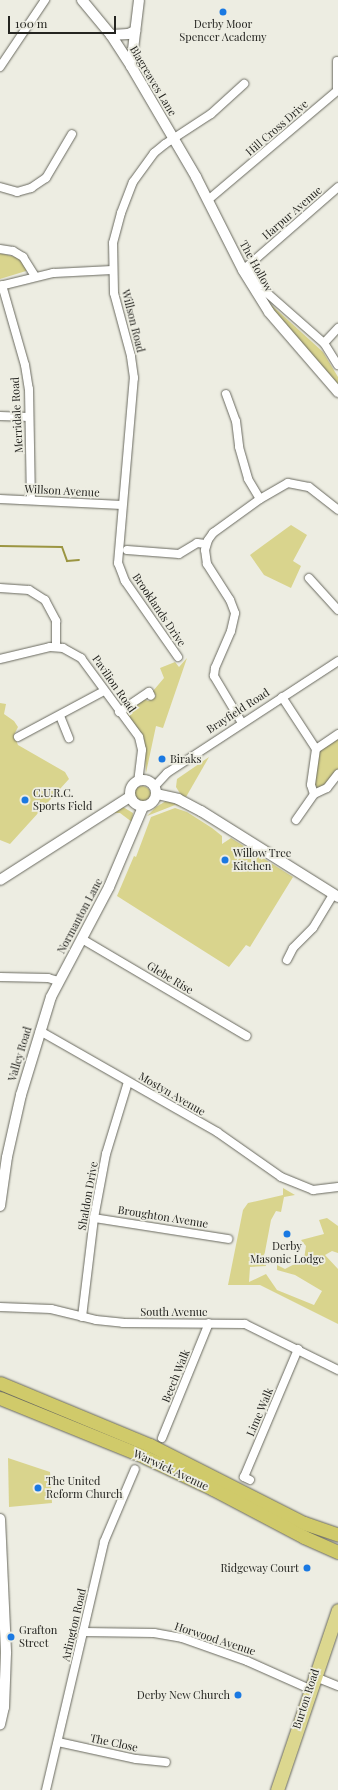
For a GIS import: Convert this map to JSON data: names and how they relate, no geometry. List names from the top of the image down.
{
  "streets": {
    "highway": ["Warwick Avenue"],
    "main road": ["Burton Road"],
    "street": [
      "Blagreaves Lane",
      "Hill Cross Drive",
      "Harpur Avenue",
      "The Hollow",
      "Willson Road",
      "Merridale Road",
      "Willson Avenue",
      "Brooklands Drive",
      "Pavilion Road",
      "Brayfield Road",
      "Normanton Lane",
      "Glebe Rise",
      "Valley Road",
      "Mostyn Avenue",
      "Shaldon Drive",
      "Broughton Avenue",
      "South Avenue",
      "Beech Walk",
      "Lime Walk",
      "Arlington Road",
      "Horwood Avenue",
      "The Close"
    ]
  },
  "crossings": [
    ["Blagreaves Lane", "The Hollow"],
    ["Blagreaves Lane", "Willson Road"],
    ["Hill Cross Drive", "The Hollow"],
    ["Harpur Avenue", "The Hollow"],
    ["The Hollow", "Willson Road"],
    ["Willson Road", "Willson Avenue"],
    ["Willson Road", "Brooklands Drive"],
    ["Merridale Road", "Willson Avenue"],
    ["Willson Avenue", "Brooklands Drive"],
    ["Pavilion Road", "Brayfield Road"],
    ["Pavilion Road", "Normanton Lane"],
    ["Brayfield Road", "Normanton Lane"],
    ["Normanton Lane", "Glebe Rise"],
    ["Normanton Lane", "Valley Road"],
    ["Valley Road", "Mostyn Avenue"],
    ["Mostyn Avenue", "Shaldon Drive"],
    ["Shaldon Drive", "Broughton Avenue"],
    ["Shaldon Drive", "South Avenue"],
    ["South Avenue", "Beech Walk"],
    ["South Avenue", "Lime Walk"],
    ["Arlington Road", "Horwood Avenue"],
    ["Arlington Road", "The Close"],
    ["Horwood Avenue", "Burton Road"]
  ],
  "places": [
    "Derby Moor Spencer Academy",
    "Biraks",
    "C.U.R.C. Sports Field",
    "Willow Tree Kitchen",
    "Derby Masonic Lodge",
    "The United Reform Church",
    "Ridgeway Court",
    "Grafton Street",
    "Derby New Church"
  ],
  "scale_bar": "100 m"
}
